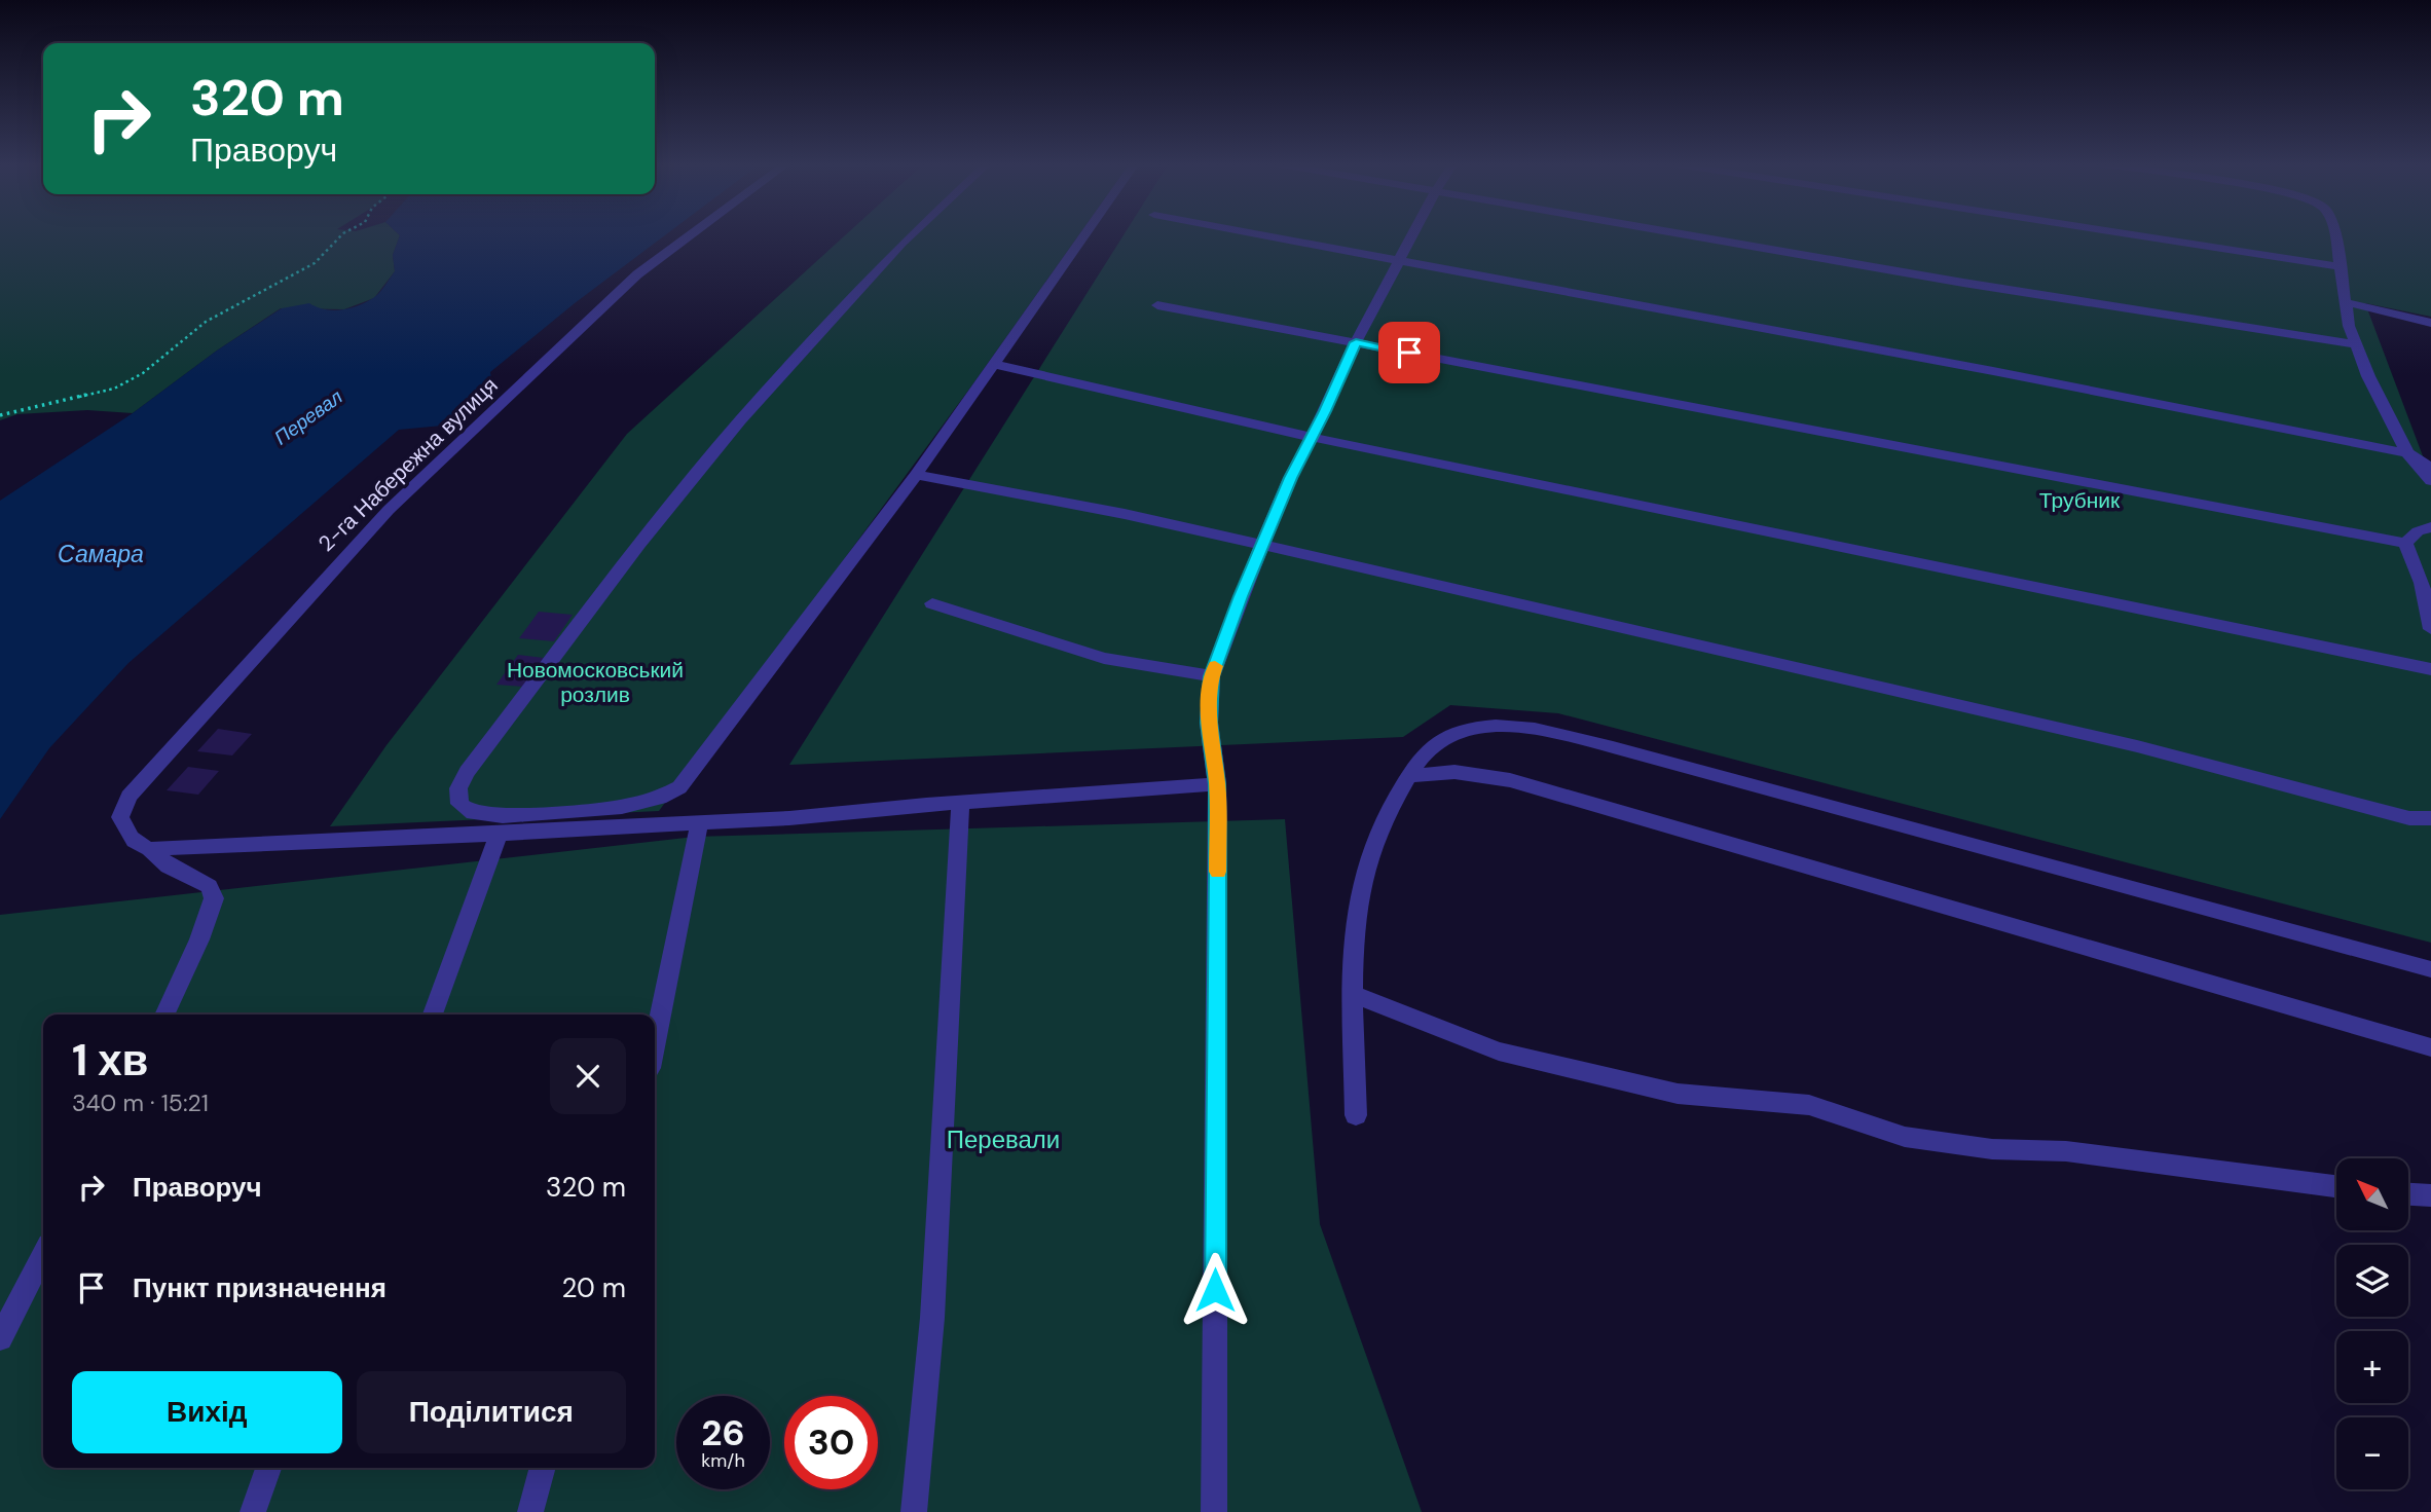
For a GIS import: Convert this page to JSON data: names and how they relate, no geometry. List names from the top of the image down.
{
  "streets": {
    "street": ["2-га Набережна вулиця"]
  },
  "water": ["Перевал", "Самара"],
  "parks": ["Трубник", "Новомосковський розлив", "Перевали"],
  "north": "top left",
  "page": {
    "turn": ["320 m", "Праворуч"],
    "heading": ["1 хв", "340 m · 15:21"],
    "list": [
      {
        "name": "Праворуч",
        "value": "320 m"
      },
      {
        "name": "Пункт призначення",
        "value": "20 m"
      }
    ],
    "map_buttons": ["+", "−"],
    "buttons": ["Вихід", "Поділитися"],
    "speed": "26 km/h",
    "limit": "30"
  }
}
